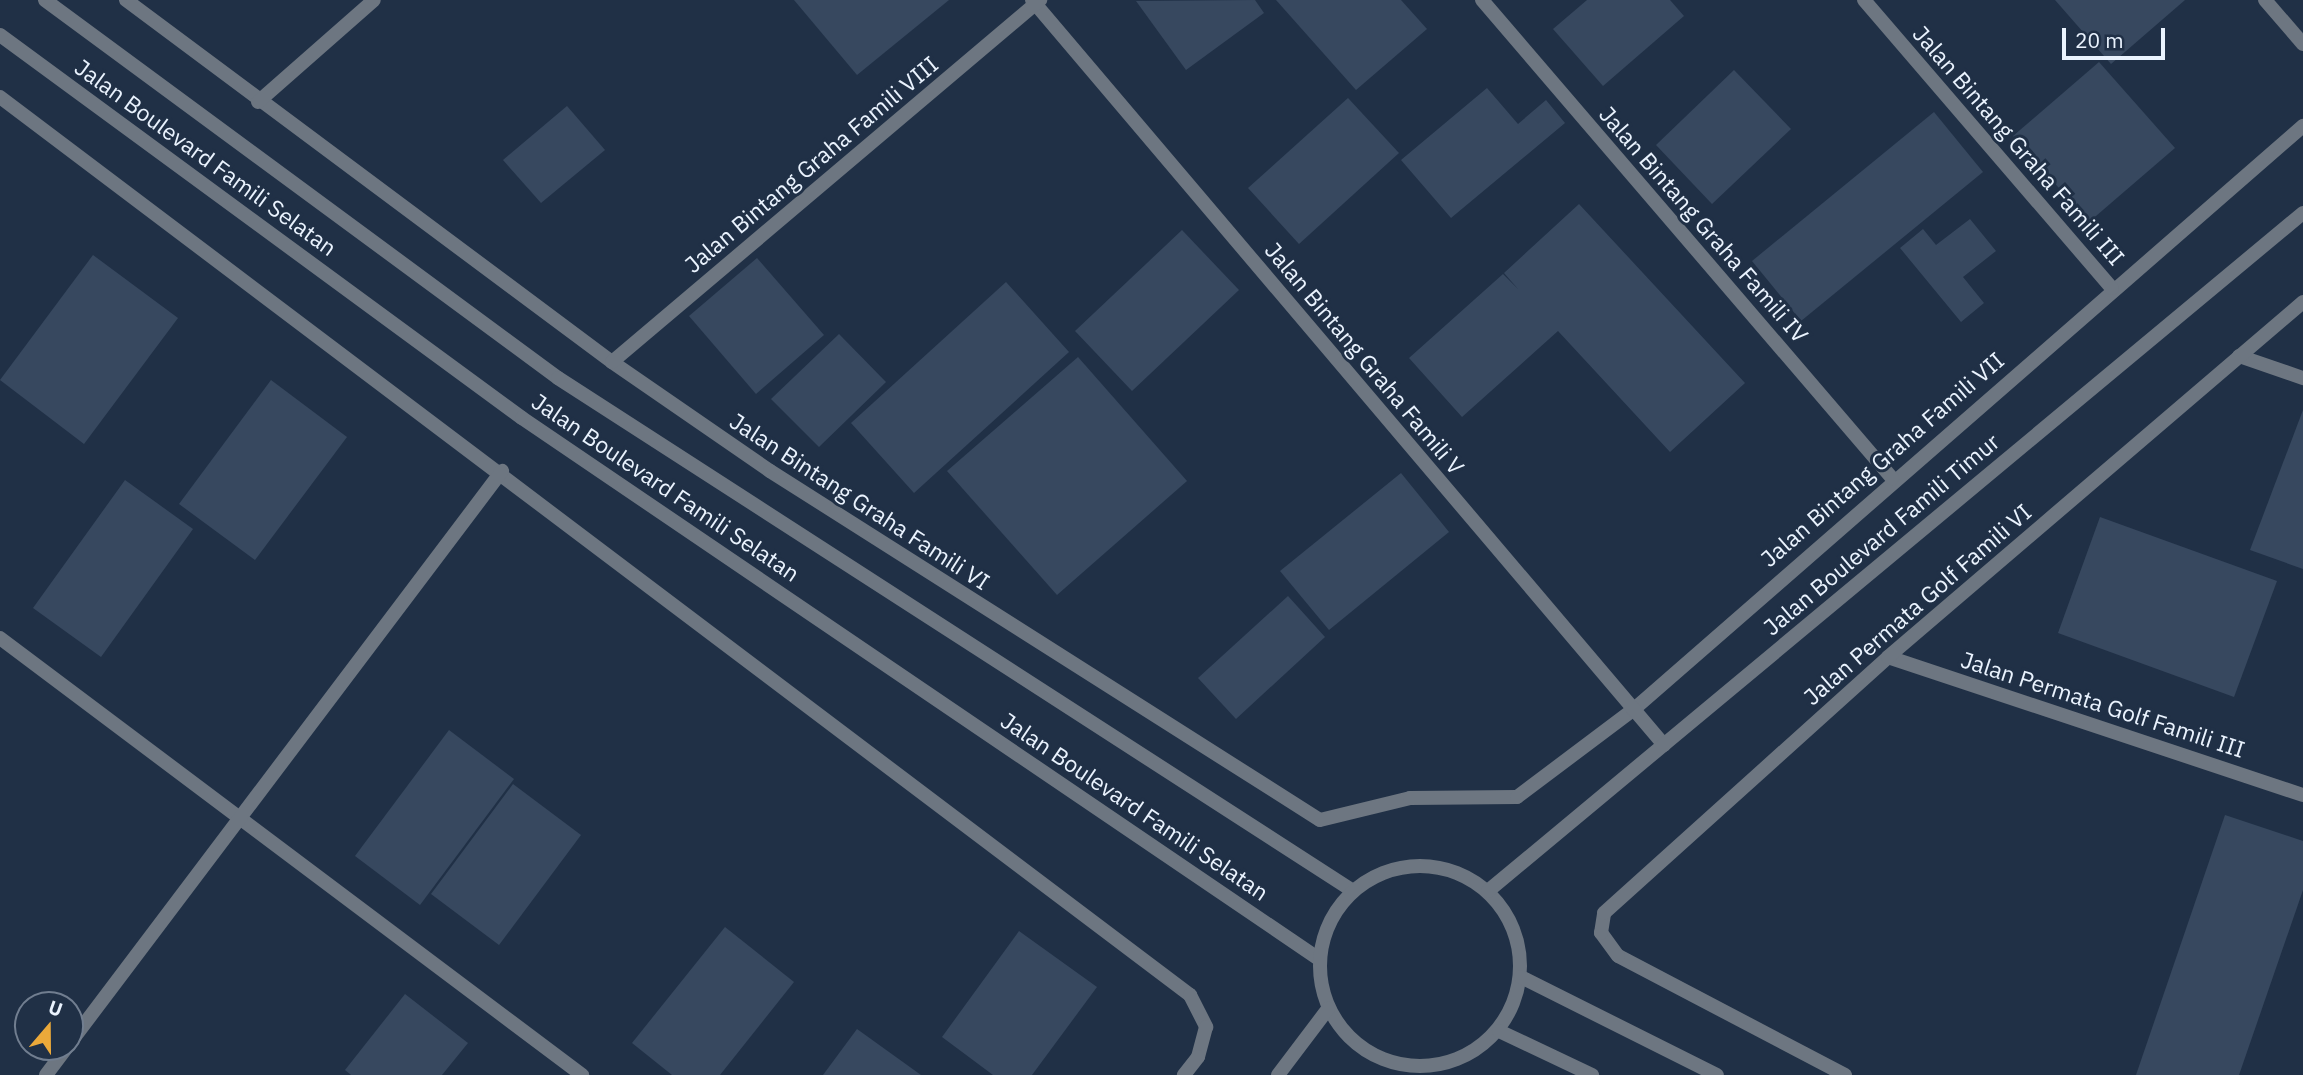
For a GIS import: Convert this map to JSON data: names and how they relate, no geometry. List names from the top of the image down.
{
  "streets": {
    "street": [
      "Jalan Bintang Graha Famili III",
      "Jalan Boulevard Famili Selatan",
      "Jalan Bintang Graha Famili VIII",
      "Jalan Bintang Graha Famili IV",
      "Jalan Bintang Graha Famili V",
      "Jalan Bintang Graha Famili VII",
      "Jalan Bintang Graha Famili VI",
      "Jalan Boulevard Famili Timur",
      "Jalan Permata Golf Famili VI",
      "Jalan Permata Golf Famili III"
    ]
  },
  "crossings": [
    ["Jalan Bintang Graha Famili III", "Jalan Bintang Graha Famili VII"],
    ["Jalan Boulevard Famili Selatan", "Jalan Boulevard Famili Timur"],
    ["Jalan Bintang Graha Famili VIII", "Jalan Bintang Graha Famili V"],
    ["Jalan Bintang Graha Famili VIII", "Jalan Bintang Graha Famili VI"],
    ["Jalan Bintang Graha Famili IV", "Jalan Bintang Graha Famili VII"],
    ["Jalan Bintang Graha Famili V", "Jalan Bintang Graha Famili VII"],
    ["Jalan Bintang Graha Famili V", "Jalan Boulevard Famili Timur"],
    ["Jalan Bintang Graha Famili VII", "Jalan Bintang Graha Famili VI"],
    ["Jalan Permata Golf Famili VI", "Jalan Permata Golf Famili III"]
  ],
  "scale_bar": "20 m",
  "north": "top"
}
